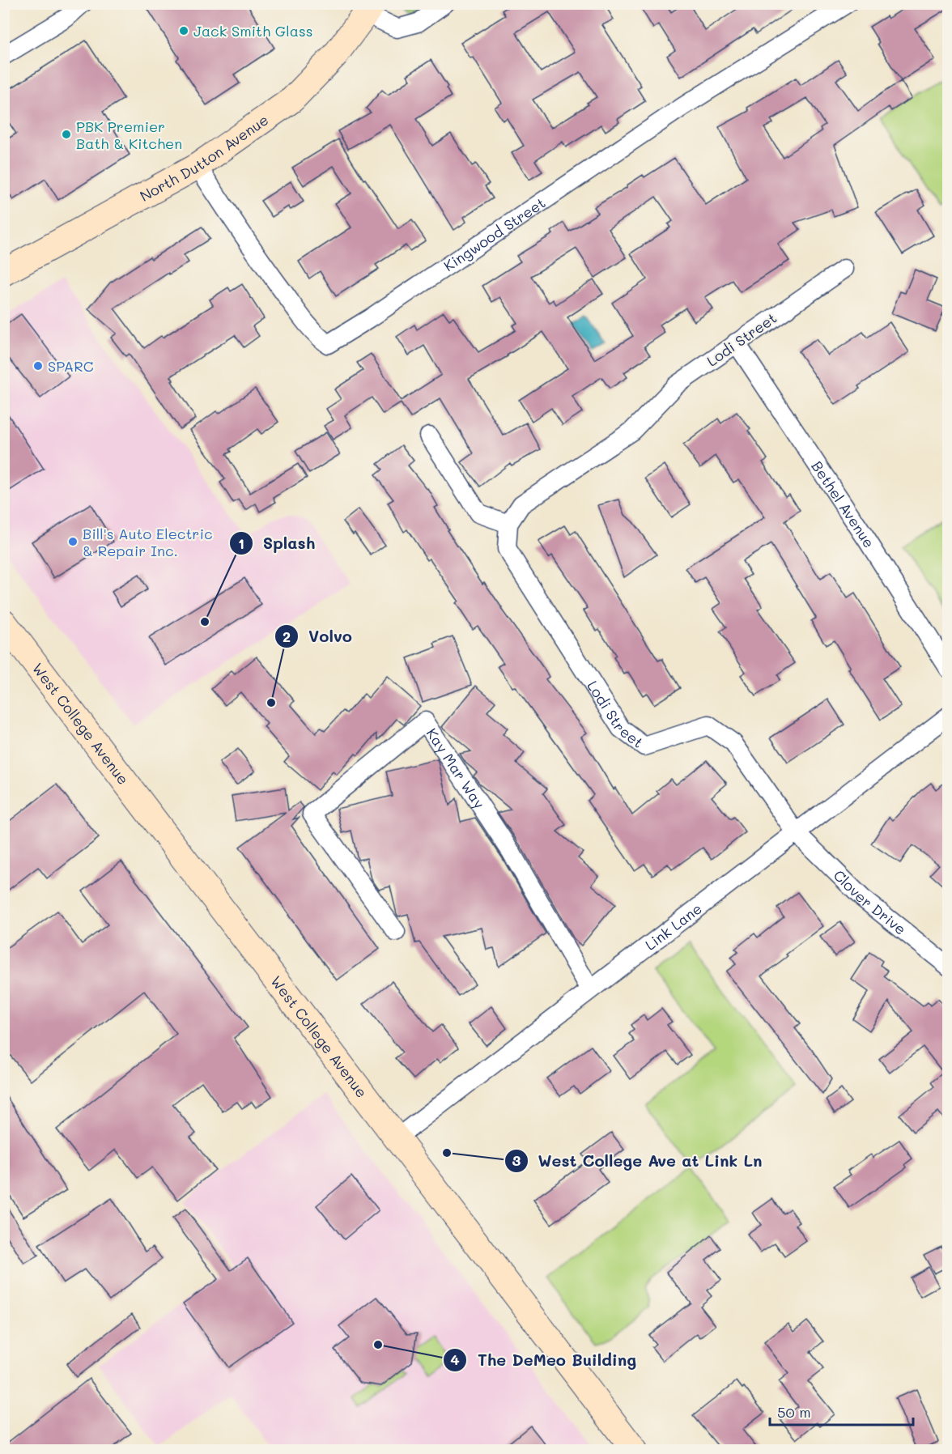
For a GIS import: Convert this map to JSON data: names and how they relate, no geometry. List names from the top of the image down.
{
  "streets": {
    "main road": ["North Dutton Avenue", "West College Avenue"],
    "street": [
      "Kingwood Street",
      "Lodi Street",
      "Bethel Avenue",
      "Kay Mar Way",
      "Clover Drive",
      "Link Lane"
    ]
  },
  "crossings": [
    ["North Dutton Avenue", "Kingwood Street"],
    ["Lodi Street", "Bethel Avenue"],
    ["Lodi Street", "Clover Drive"],
    ["Lodi Street", "Link Lane"],
    ["West College Avenue", "Link Lane"],
    ["Kay Mar Way", "Link Lane"],
    ["Clover Drive", "Link Lane"]
  ],
  "places": [
    "Jack Smith Glass",
    "PBK Premier Bath & Kitchen",
    "SPARC",
    "Bill's Auto Electric & Repair Inc.",
    "Splash",
    "Volvo",
    "West College Ave at Link Ln",
    "The DeMeo Building"
  ],
  "scale_bar": "50 m"
}
